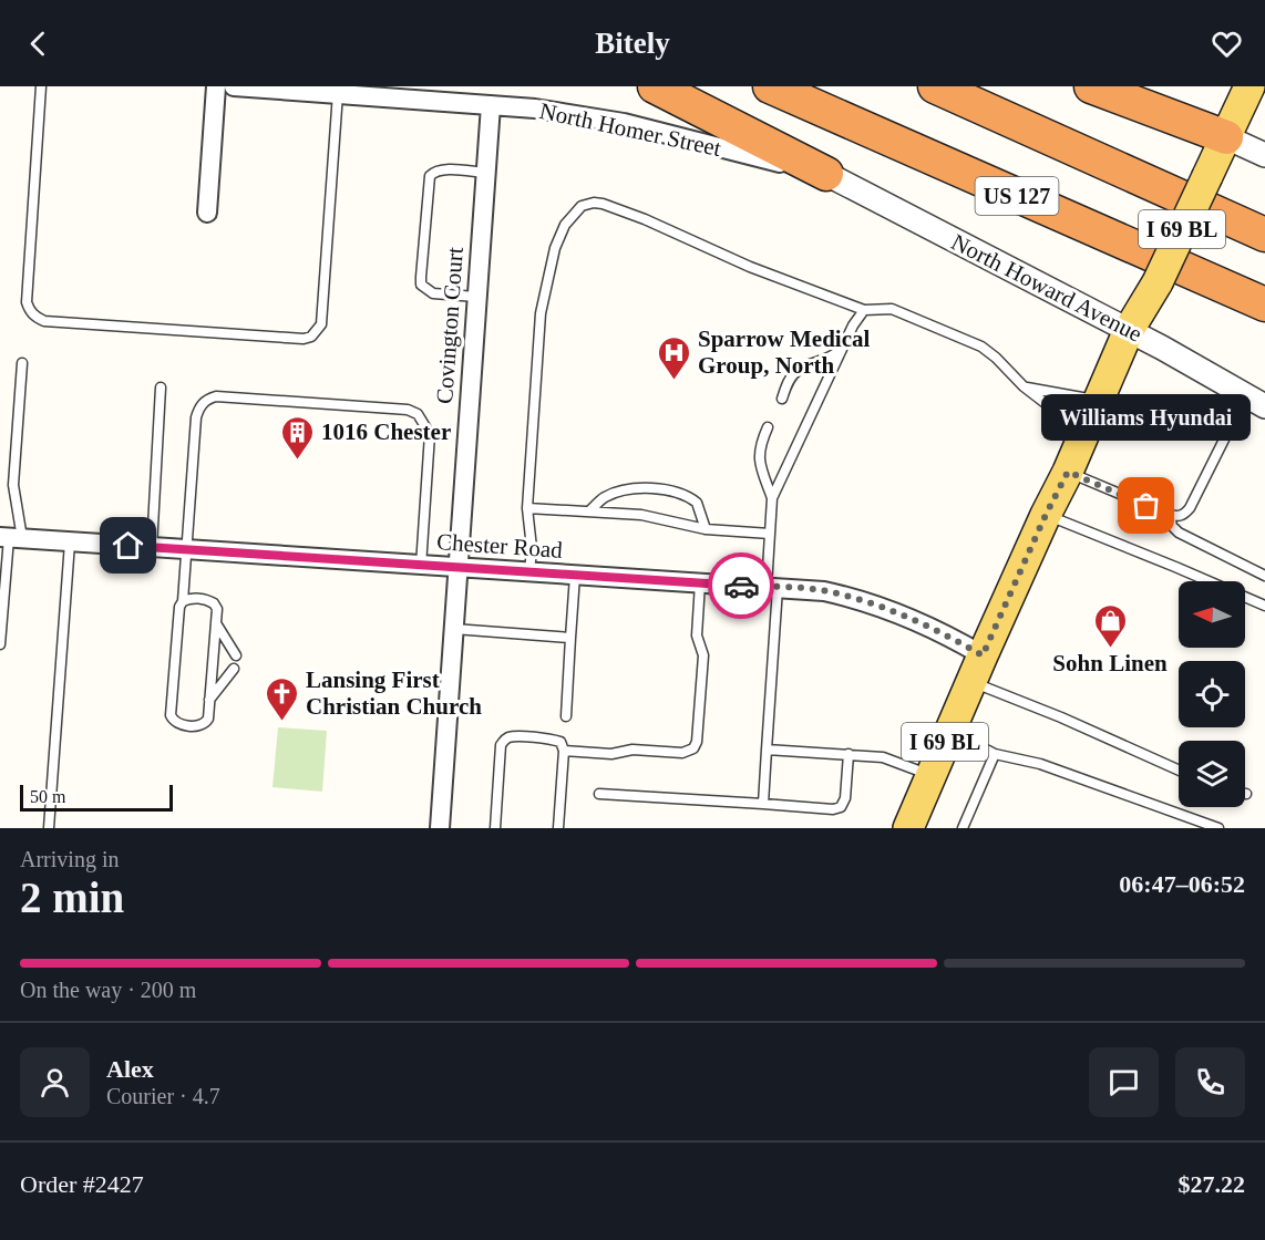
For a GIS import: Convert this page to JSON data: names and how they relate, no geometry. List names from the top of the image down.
{
  "streets": {
    "highway": ["US 127"],
    "main road": ["I 69 BL"],
    "street": [
      "North Homer Street",
      "North Howard Avenue",
      "Covington Court",
      "Chester Road"
    ]
  },
  "crossings": [
    ["North Homer Street", "North Howard Avenue"],
    ["North Homer Street", "Covington Court"],
    ["I 69 BL", "North Howard Avenue"],
    ["I 69 BL", "Chester Road"],
    ["Covington Court", "Chester Road"]
  ],
  "places": {
    "hospital": ["Sparrow Medical Group, North"],
    "building": ["1016 Chester"],
    "other": ["Williams Hyundai"],
    "shop": ["Sohn Linen"],
    "church": ["Lansing First Christian Church"]
  },
  "scale_bar": "50 m",
  "north": "left",
  "page": {
    "header": "Bitely",
    "bubble": "Williams Hyundai",
    "scale": "50 m",
    "heading": ["2 min", "Arriving in", "06:47–06:52"],
    "panel": [
      "Alex",
      "Courier · 4.7",
      "Order #2427",
      "$27.22"
    ],
    "bar": "On the way · 200 m"
  }
}
